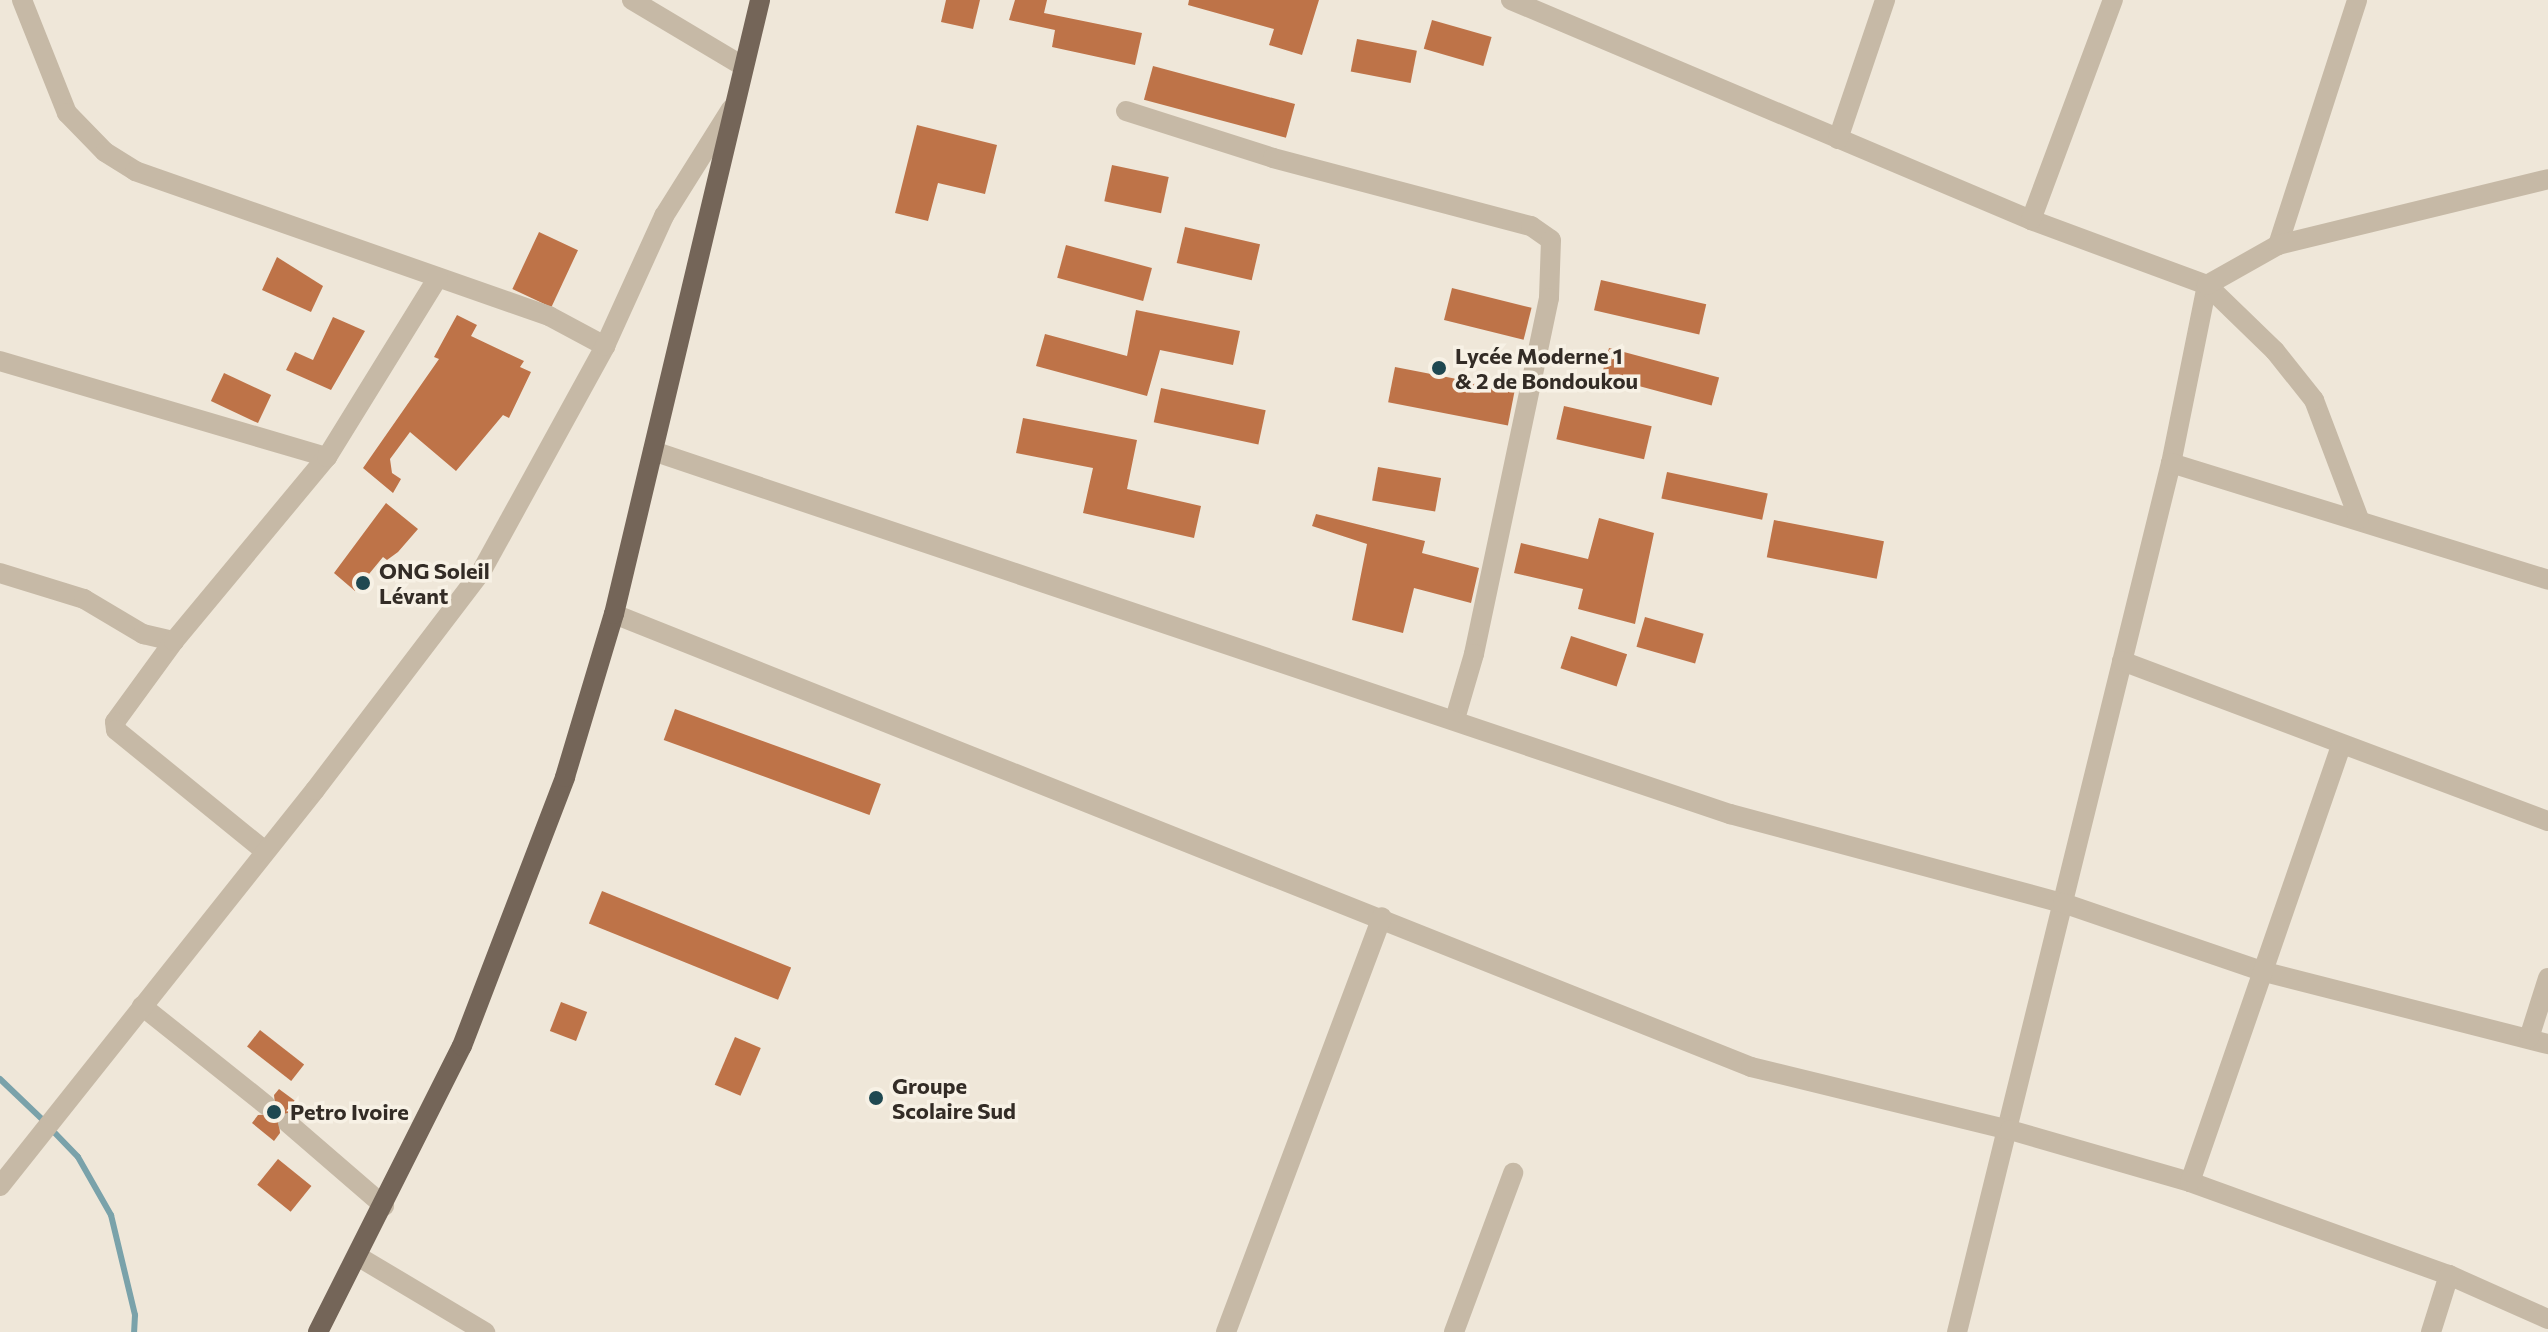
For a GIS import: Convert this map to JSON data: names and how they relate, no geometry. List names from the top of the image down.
{
  "places": [
    "Lycée Moderne 1 & 2 de Bondoukou",
    "ONG Soleil Lévant",
    "Groupe Scolaire Sud",
    "Petro Ivoire"
  ]
}
